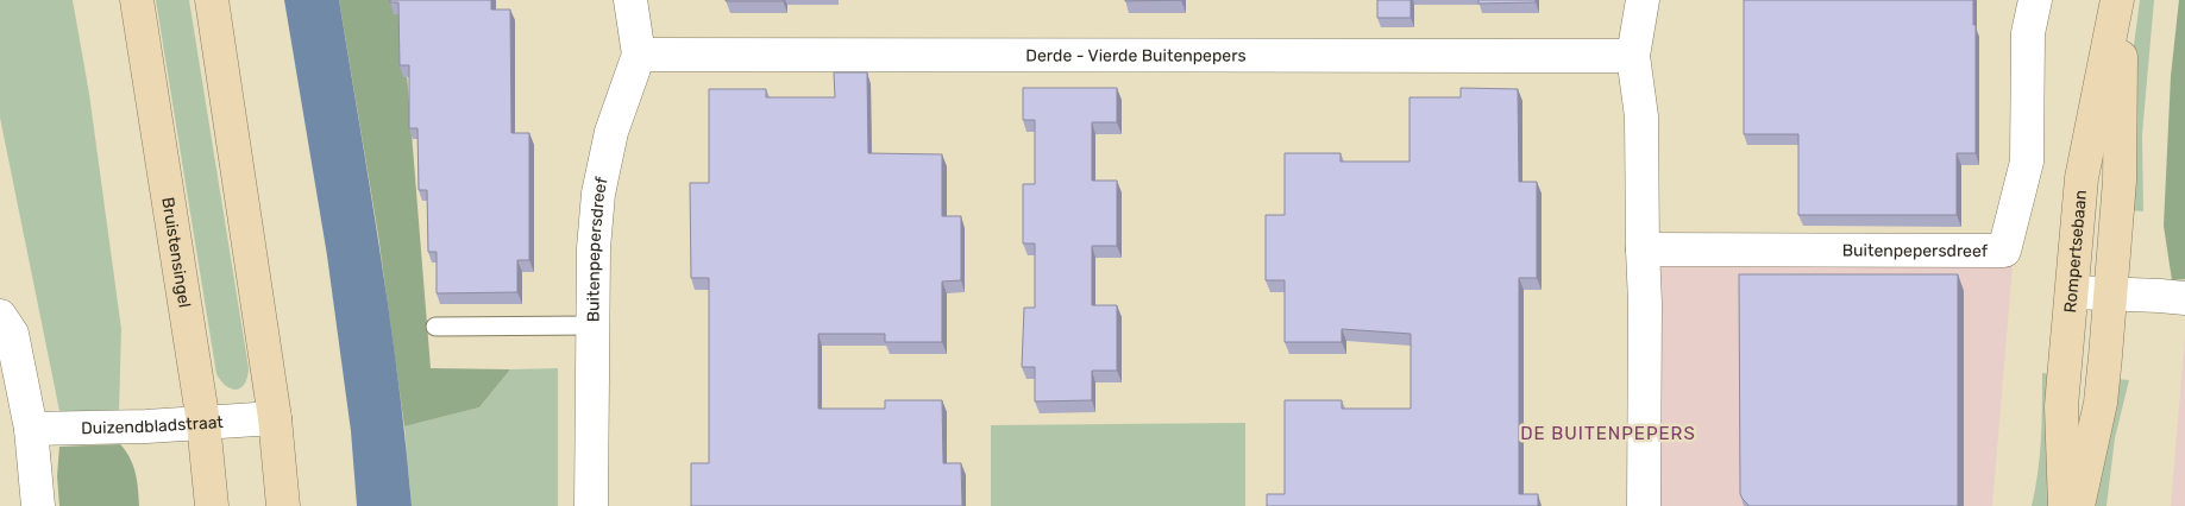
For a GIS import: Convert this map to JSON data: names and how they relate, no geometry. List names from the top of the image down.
{
  "streets": {
    "main road": ["Rompertsebaan", "Bruistensingel"],
    "street": ["Derde - Vierde Buitenpepers", "Buitenpepersdreef", "Duizendbladstraat"]
  },
  "crossings": [
    ["Derde - Vierde Buitenpepers", "Buitenpepersdreef"],
    ["Bruistensingel", "Duizendbladstraat"]
  ],
  "districts": ["DE BUITENPEPERS"]
}
